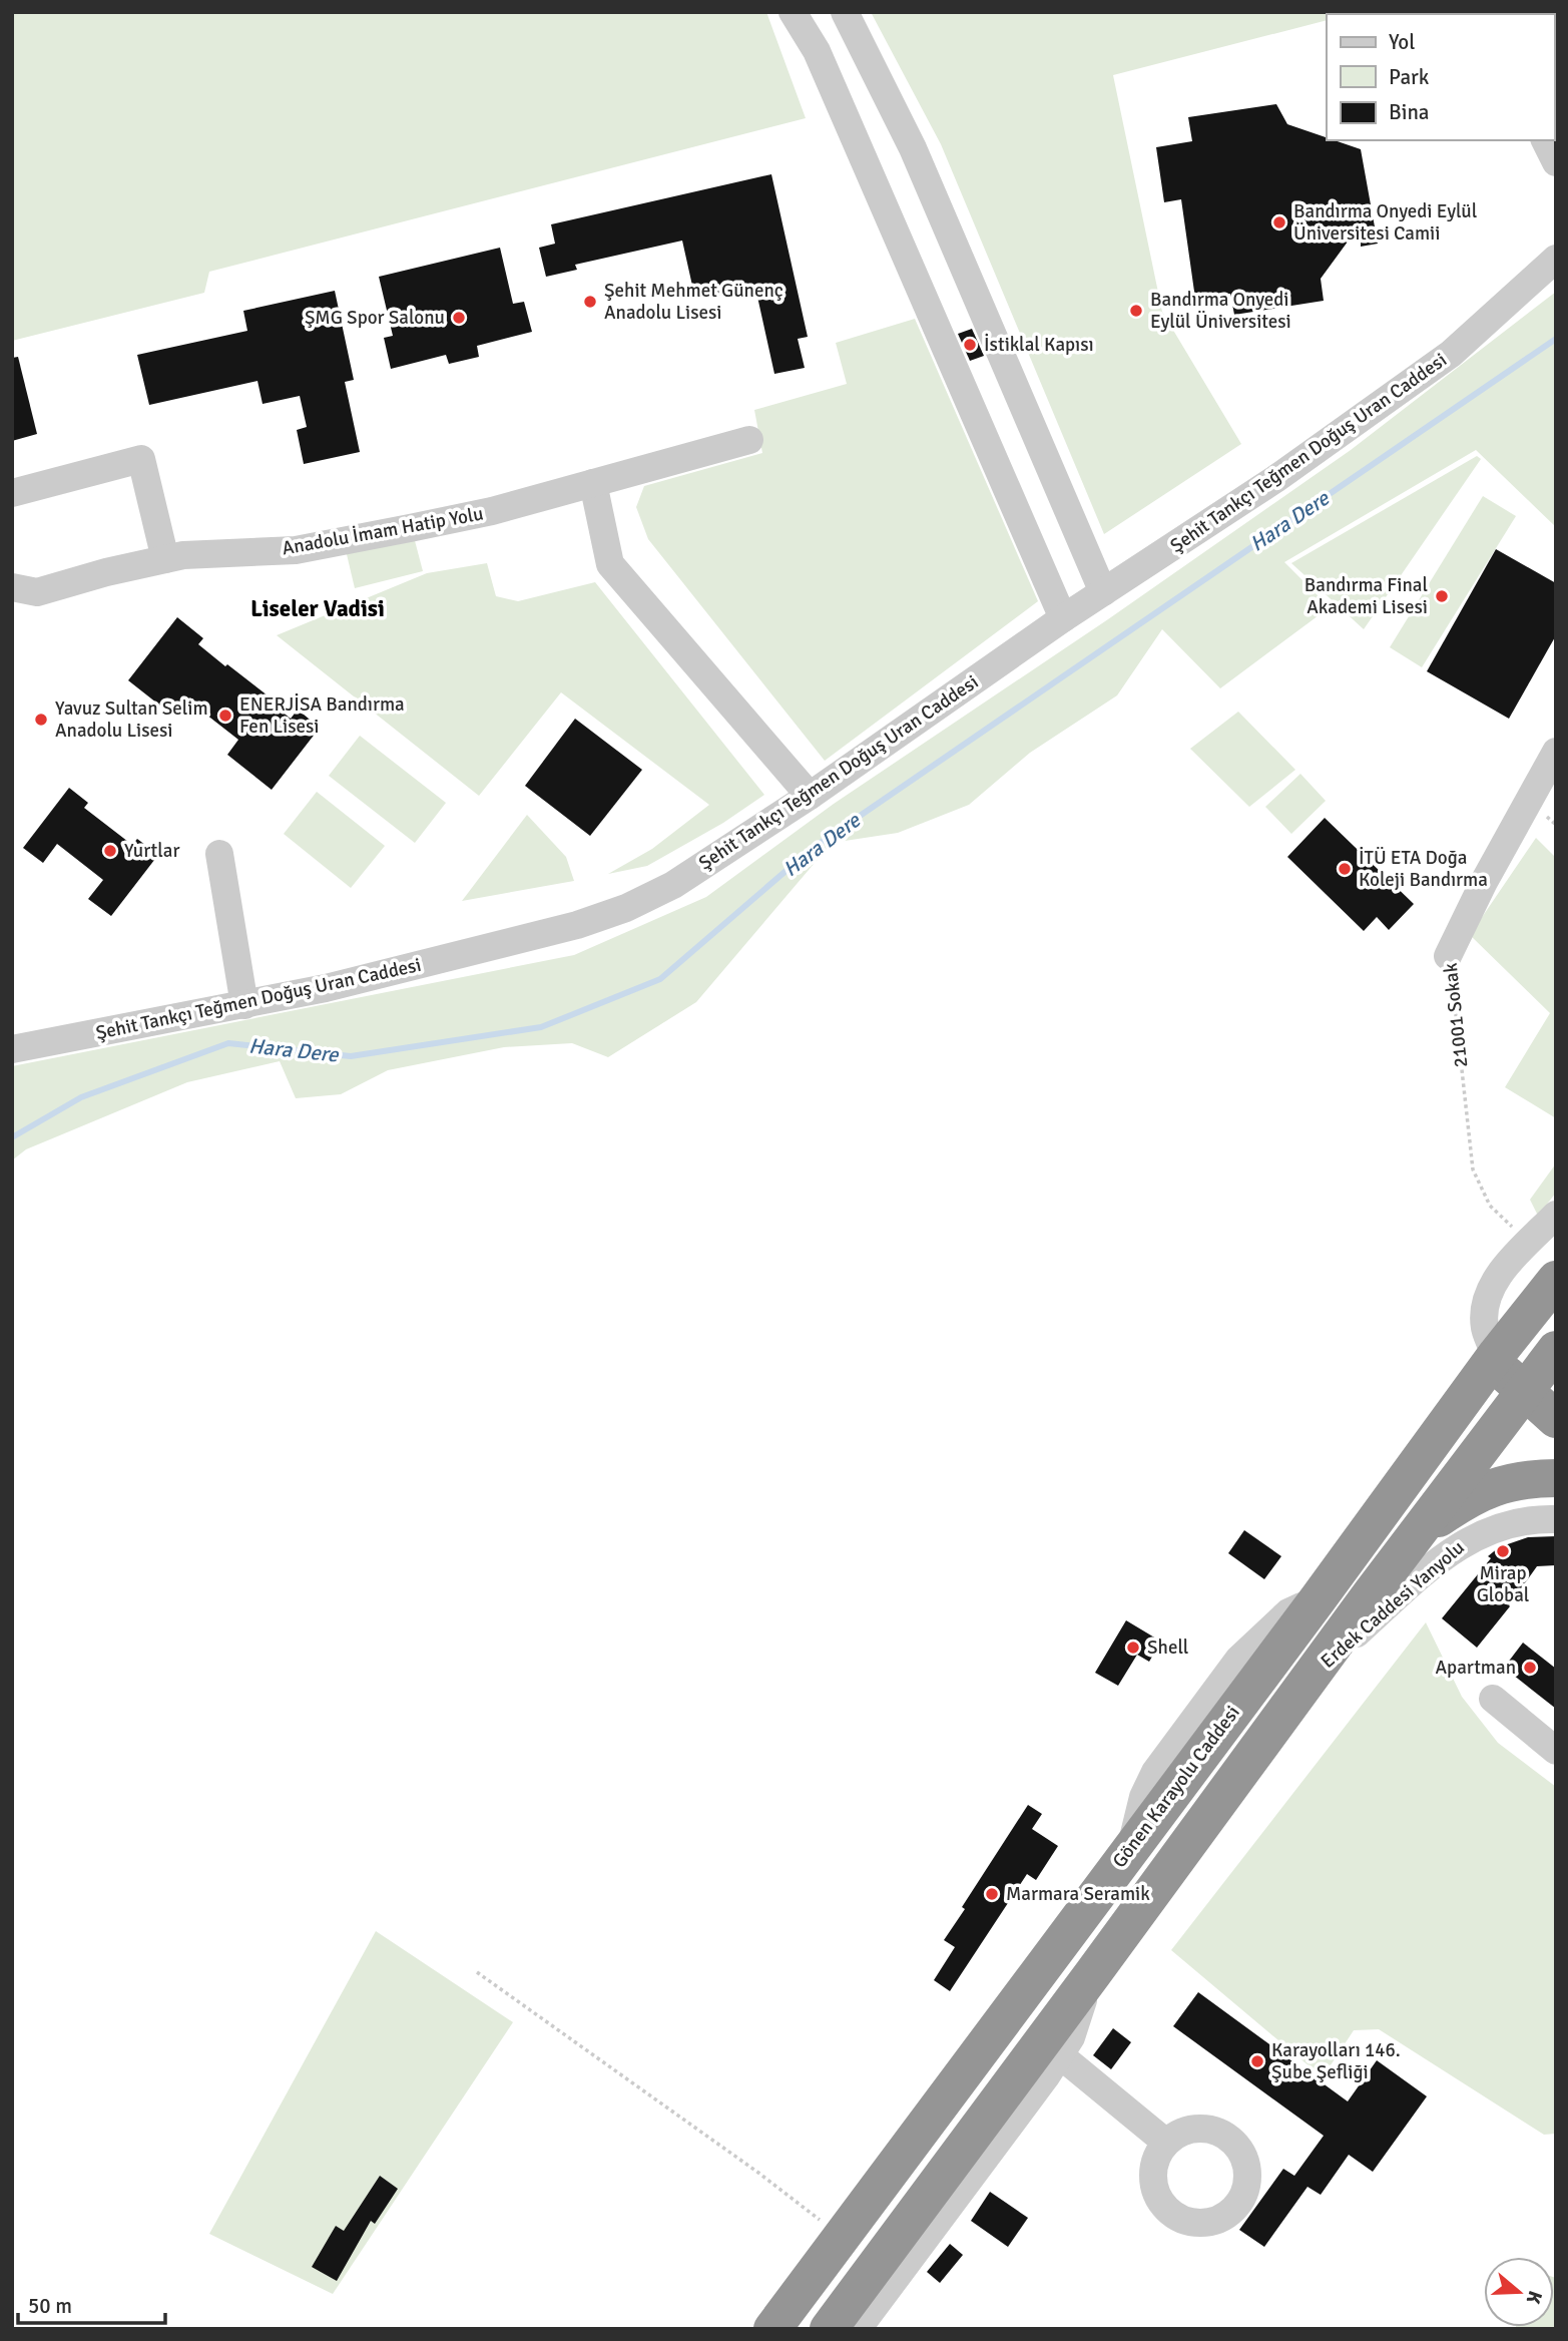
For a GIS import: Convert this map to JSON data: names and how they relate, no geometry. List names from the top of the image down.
{
  "streets": {
    "highway": ["Gönen Karayolu Caddesi"],
    "street": [
      "Şehit Tankçı Teğmen Doğuş Uran Caddesi",
      "Anadolu İmam Hatip Yolu",
      "21001 Sokak",
      "Erdek Caddesi Yanyolu"
    ]
  },
  "districts": ["Liseler Vadisi"],
  "water": ["Hara Dere"],
  "places": [
    "Bandırma Onyedi Eylül Üniversitesi Camii",
    "Şehit Mehmet Günenç Anadolu Lisesi",
    "Bandırma Onyedi Eylül Üniversitesi",
    "ŞMG Spor Salonu",
    "İstiklal Kapısı",
    "Bandırma Final Akademi Lisesi",
    "ENERJİSA Bandırma Fen Lisesi",
    "Yavuz Sultan Selim Anadolu Lisesi",
    "Yurtlar",
    "İTÜ ETA Doğa Koleji Bandırma",
    "Mirap Global",
    "Shell",
    "Apartman",
    "Marmara Seramik",
    "Karayolları 146. Şube Şefliği"
  ],
  "legend": ["Yol", "Park", "Bina"],
  "scale_bar": "50 m",
  "north": "right"
}
